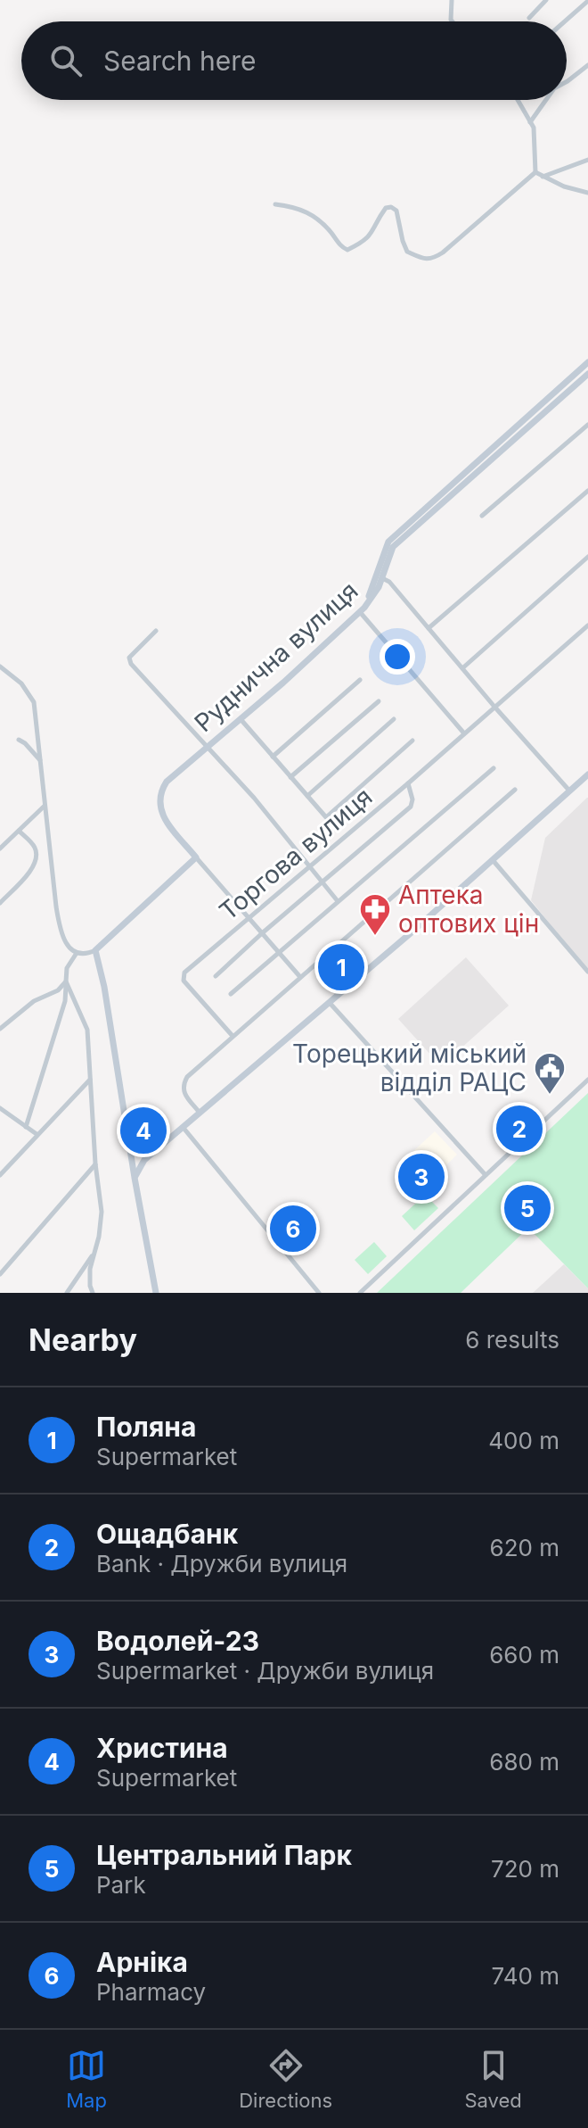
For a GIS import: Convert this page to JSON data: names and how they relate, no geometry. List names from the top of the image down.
{
  "streets": {
    "main road": ["Руднична вулиця"],
    "street": ["Торгова вулиця"]
  },
  "crossings": [
    ["Руднична вулиця", "Торгова вулиця"]
  ],
  "places": {
    "pharmacy": ["Аптека оптових цін"],
    "public building": ["Торецький міський відділ РАЦС"]
  },
  "page": {
    "search": "Search here",
    "pins": [
      "1",
      "2",
      "4",
      "3",
      "5",
      "6"
    ],
    "heading": ["Nearby", "6 results"],
    "list": [
      {
        "mark": "1",
        "name": "Поляна",
        "note": "Supermarket",
        "value": "400 m"
      },
      {
        "mark": "2",
        "name": "Ощадбанк",
        "note": "Bank · Дружби вулиця",
        "value": "620 m"
      },
      {
        "mark": "3",
        "name": "Водолей-23",
        "note": "Supermarket · Дружби вулиця",
        "value": "660 m"
      },
      {
        "mark": "4",
        "name": "Христина",
        "note": "Supermarket",
        "value": "680 m"
      },
      {
        "mark": "5",
        "name": "Центральний Парк",
        "note": "Park",
        "value": "720 m"
      },
      {
        "mark": "6",
        "name": "Арніка",
        "note": "Pharmacy",
        "value": "740 m"
      }
    ],
    "nav": ["Map", "Directions", "Saved"]
  }
}
